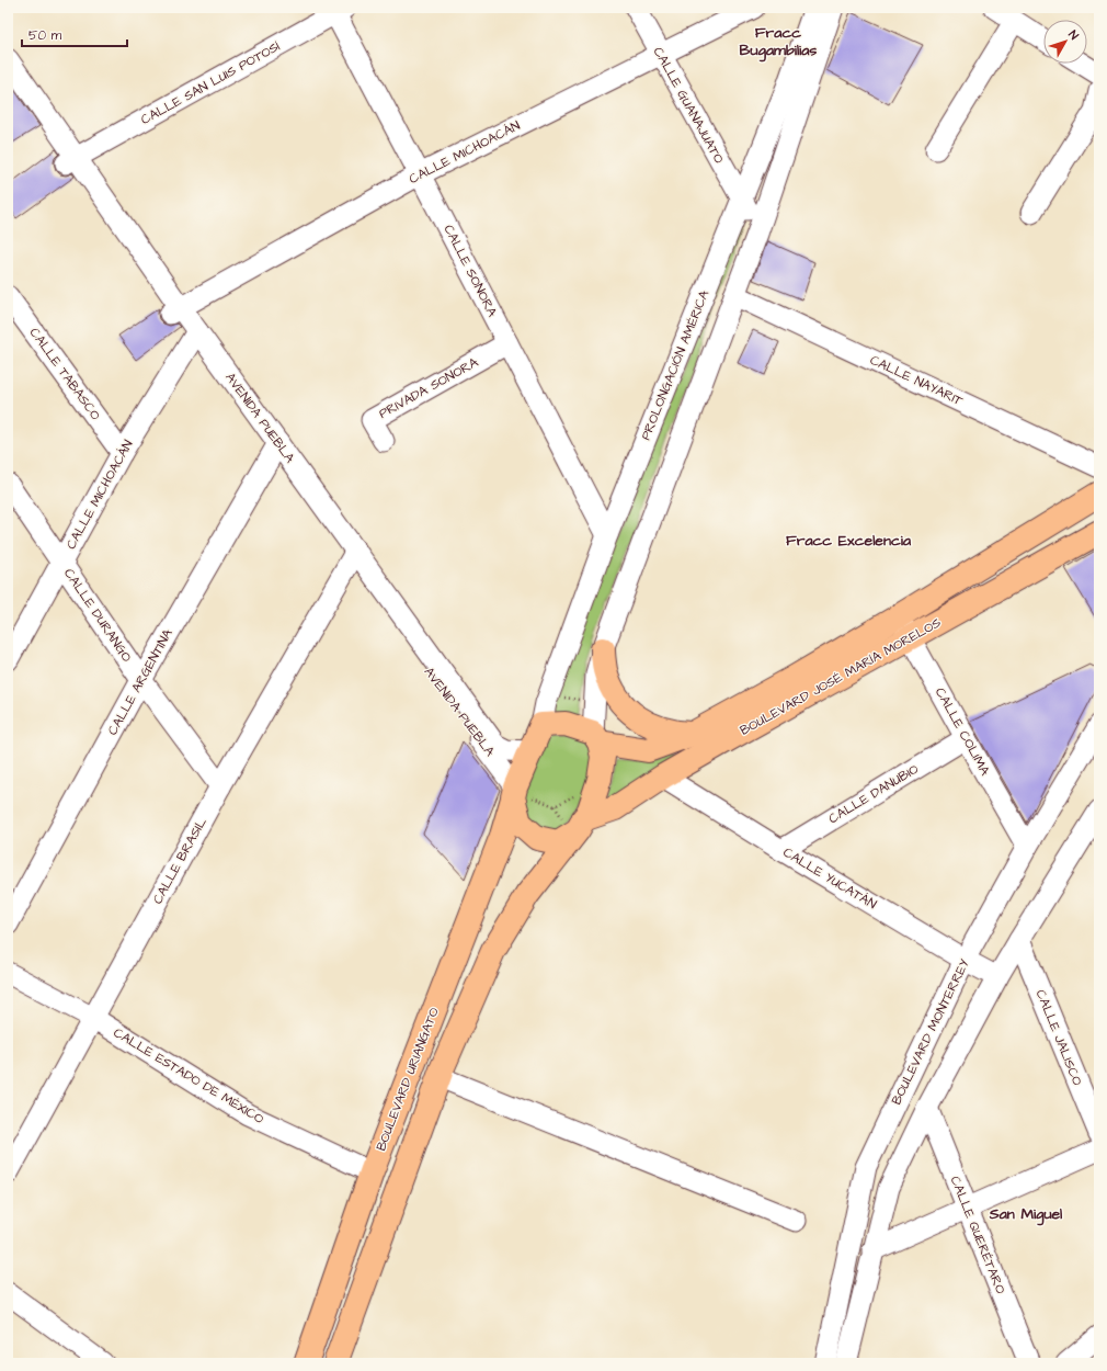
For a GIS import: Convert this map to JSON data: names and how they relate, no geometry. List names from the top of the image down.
{
  "streets": {
    "main road": ["BOULEVARD JOSÉ MARÍA MORELOS", "BOULEVARD URIANGATO"],
    "street": [
      "CALLE SAN LUIS POTOSÍ",
      "CALLE GUANAJUATO",
      "CALLE MICHOACÁN",
      "CALLE SONORA",
      "PROLONGACIÓN AMÉRICA",
      "CALLE TABASCO",
      "CALLE NAYARIT",
      "PRIVADA SONORA",
      "AVENIDA PUEBLA",
      "CALLE DURANGO",
      "CALLE ARGENTINA",
      "CALLE COLIMA",
      "CALLE DANUBIO",
      "CALLE BRASIL",
      "CALLE YUCATÁN",
      "BOULEVARD MONTERREY",
      "CALLE JALISCO",
      "CALLE ESTADO DE MÉXICO",
      "CALLE QUERÉTARO"
    ]
  },
  "crossings": [
    ["CALLE SAN LUIS POTOSÍ", "CALLE SONORA"],
    ["CALLE SAN LUIS POTOSÍ", "AVENIDA PUEBLA"],
    ["CALLE GUANAJUATO", "CALLE MICHOACÁN"],
    ["CALLE GUANAJUATO", "PROLONGACIÓN AMÉRICA"],
    ["CALLE MICHOACÁN", "CALLE SONORA"],
    ["CALLE MICHOACÁN", "CALLE TABASCO"],
    ["CALLE MICHOACÁN", "AVENIDA PUEBLA"],
    ["CALLE MICHOACÁN", "CALLE DURANGO"],
    ["CALLE SONORA", "PROLONGACIÓN AMÉRICA"],
    ["CALLE SONORA", "PRIVADA SONORA"],
    ["PROLONGACIÓN AMÉRICA", "AVENIDA PUEBLA"],
    ["PROLONGACIÓN AMÉRICA", "BOULEVARD JOSÉ MARÍA MORELOS"],
    ["PROLONGACIÓN AMÉRICA", "BOULEVARD URIANGATO"],
    ["AVENIDA PUEBLA", "BOULEVARD JOSÉ MARÍA MORELOS"],
    ["AVENIDA PUEBLA", "CALLE ARGENTINA"],
    ["AVENIDA PUEBLA", "CALLE BRASIL"],
    ["AVENIDA PUEBLA", "BOULEVARD URIANGATO"],
    ["CALLE DURANGO", "CALLE ARGENTINA"],
    ["CALLE DURANGO", "CALLE BRASIL"],
    ["BOULEVARD JOSÉ MARÍA MORELOS", "CALLE COLIMA"],
    ["BOULEVARD JOSÉ MARÍA MORELOS", "CALLE YUCATÁN"],
    ["BOULEVARD JOSÉ MARÍA MORELOS", "BOULEVARD URIANGATO"],
    ["CALLE COLIMA", "CALLE DANUBIO"],
    ["CALLE COLIMA", "BOULEVARD MONTERREY"],
    ["CALLE DANUBIO", "CALLE YUCATÁN"],
    ["CALLE BRASIL", "CALLE ESTADO DE MÉXICO"],
    ["CALLE YUCATÁN", "BOULEVARD MONTERREY"],
    ["CALLE ESTADO DE MÉXICO", "BOULEVARD URIANGATO"]
  ],
  "districts": ["Fracc Bugambilias", "Fracc Excelencia", "San Miguel"],
  "scale_bar": "50 m",
  "north": "top right"
}
